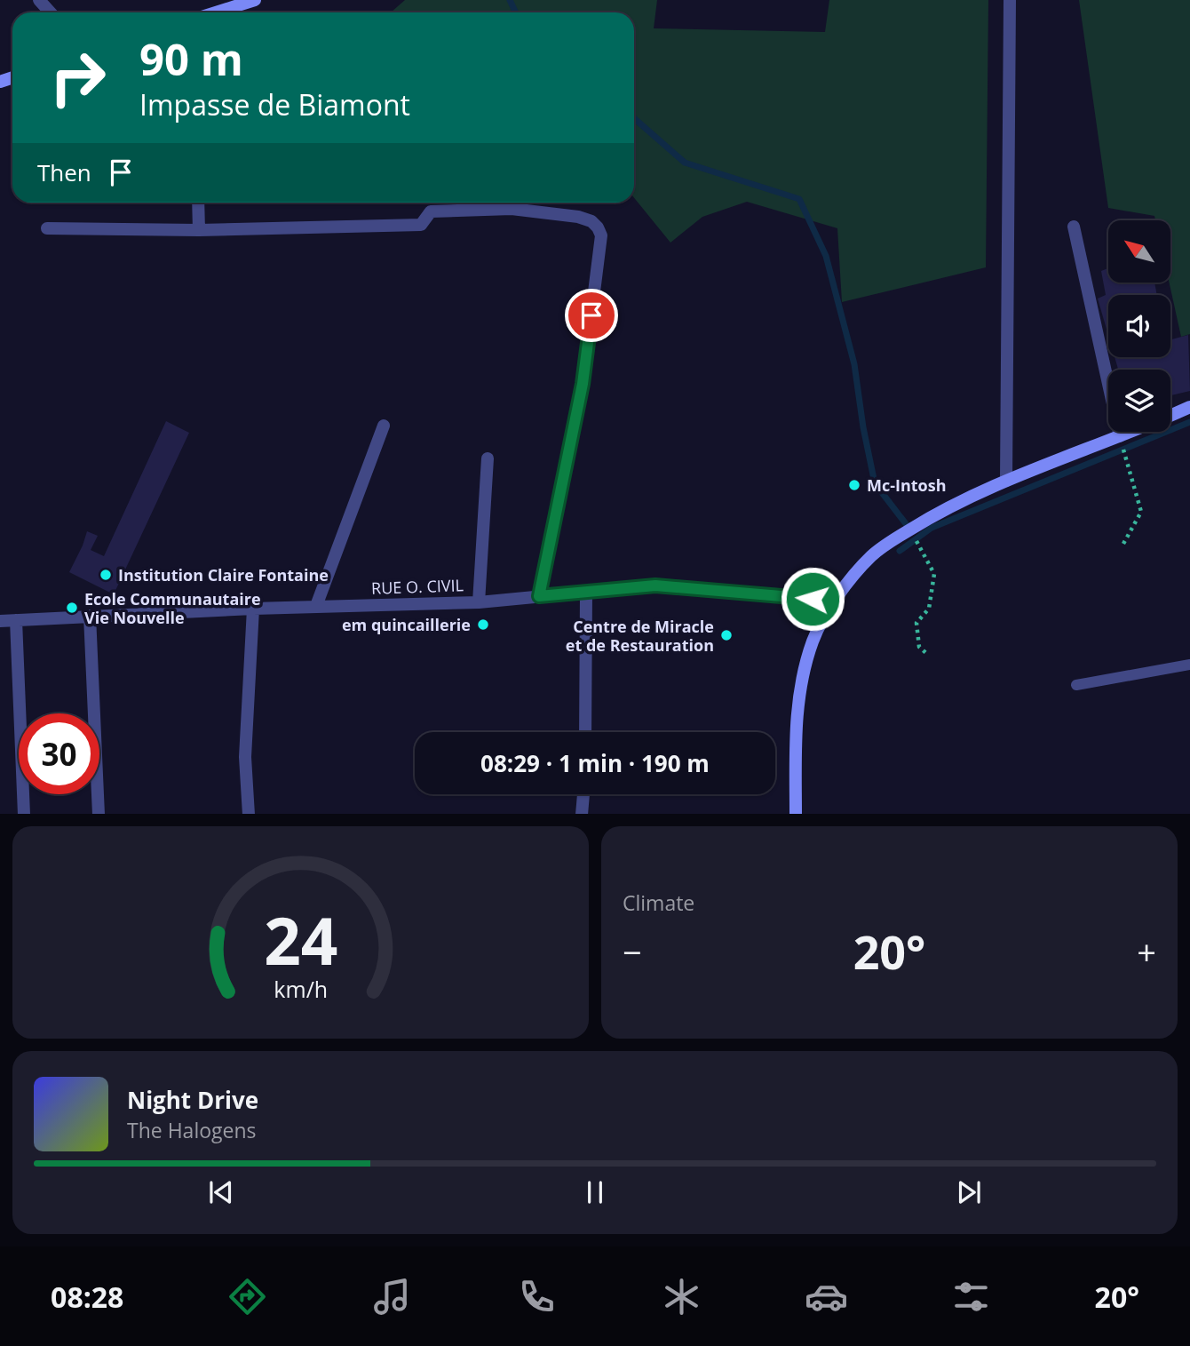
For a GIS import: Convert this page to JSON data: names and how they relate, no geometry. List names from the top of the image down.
{
  "streets": {
    "street": ["RUE O. CIVIL"]
  },
  "places": [
    "Mc-Intosh",
    "Institution Claire Fontaine",
    "Ecole Communautaire Vie Nouvelle",
    "em quincaillerie",
    "Centre de Miracle et de Restauration"
  ],
  "north": "top left",
  "page": {
    "turn": ["90 m", "Impasse de Biamont"],
    "then": "Then",
    "limit": "30",
    "trip": "08:29 · 1 min · 190 m",
    "tile": "Climate",
    "heat": ["−", "20°", "+"],
    "song": ["Night Drive", "The Halogens"],
    "tabs": ["08:28", "20°"],
    "gauge": ["24", "km/h"]
  }
}
